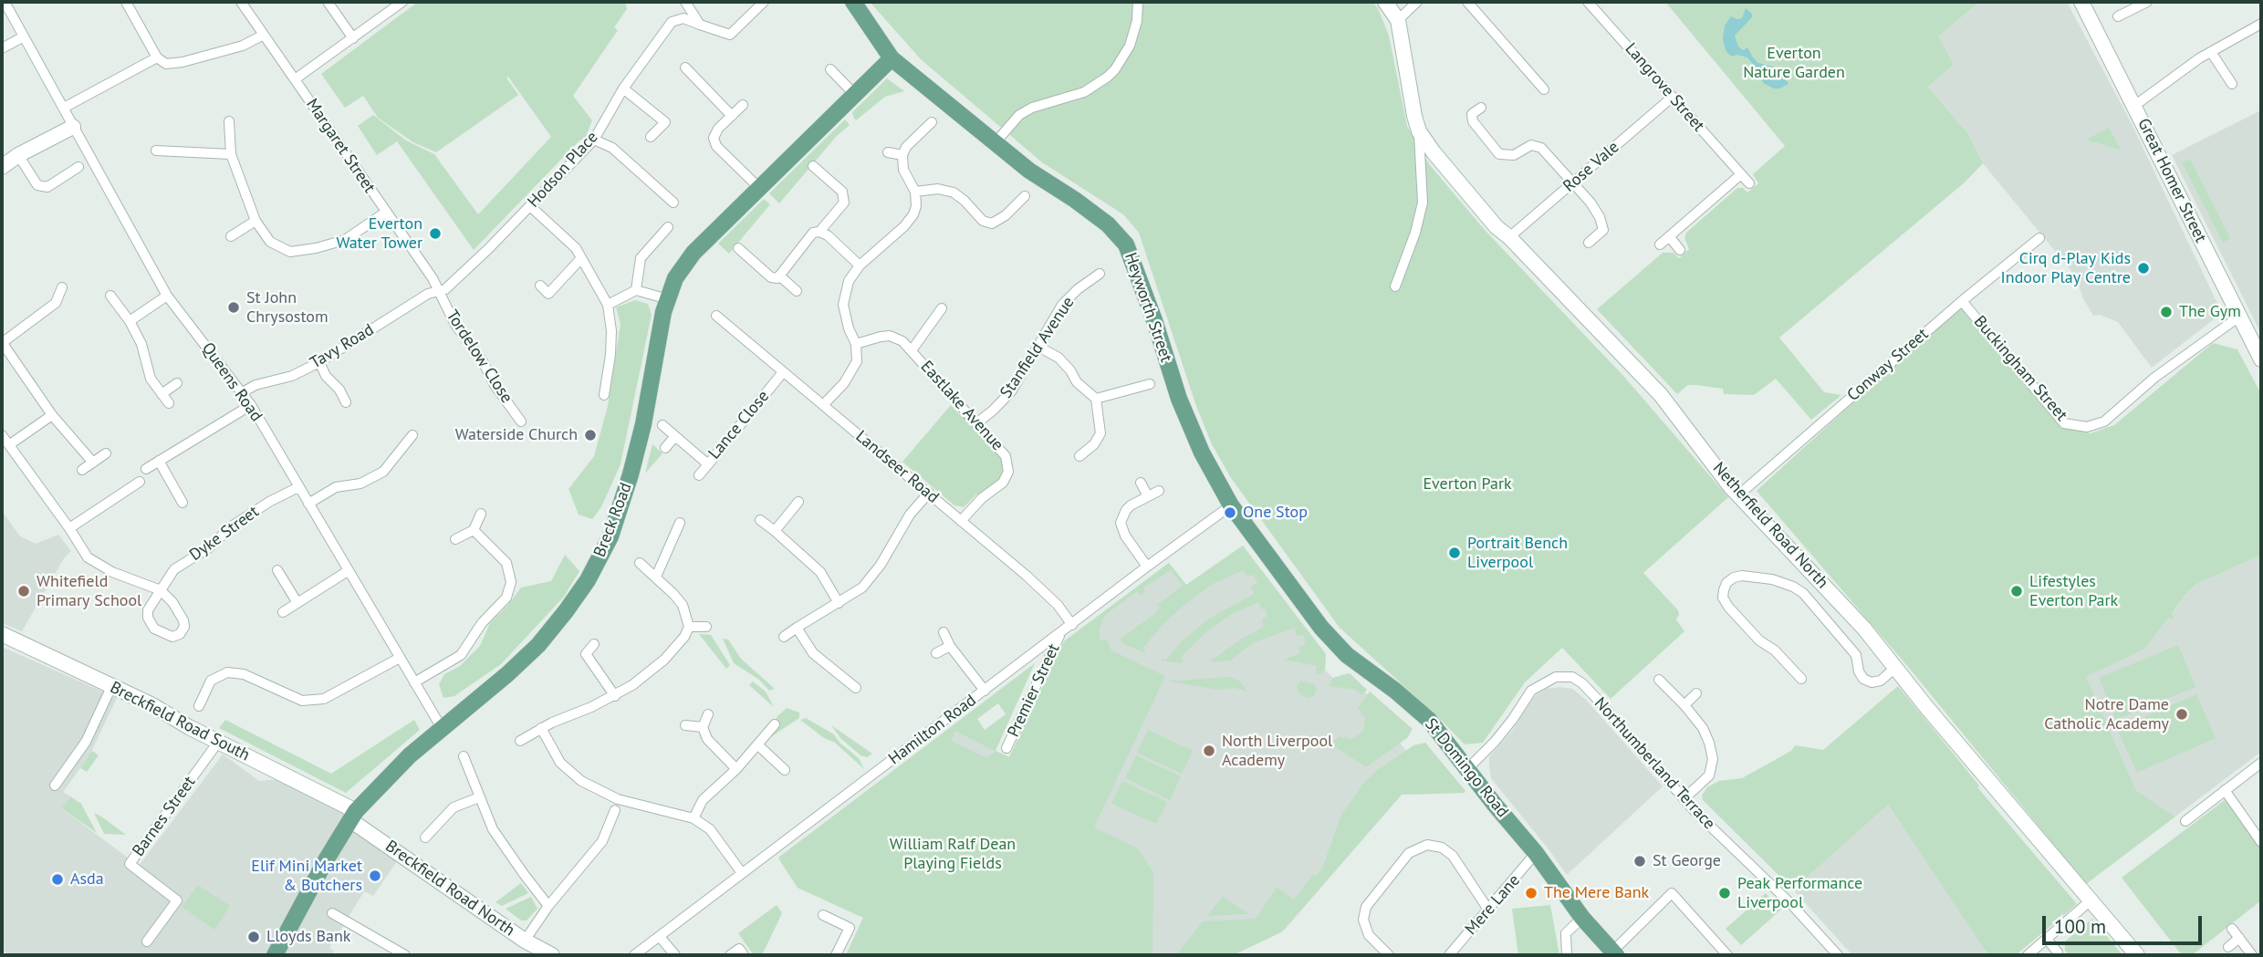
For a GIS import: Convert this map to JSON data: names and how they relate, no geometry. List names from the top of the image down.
{
  "streets": {
    "main road": ["Heyworth Street", "Breck Road", "St Domingo Road"],
    "street": [
      "Langrove Street",
      "Margaret Street",
      "Rose Vale",
      "Hodson Place",
      "Great Homer Street",
      "Tavy Road",
      "Stanfield Avenue",
      "Tordelow Close",
      "Conway Street",
      "Buckingham Street",
      "Queens Road",
      "Eastlake Avenue",
      "Lance Close",
      "Landseer Road",
      "Netherfield Road North",
      "Dyke Street",
      "Premier Street",
      "Breckfield Road South",
      "Hamilton Road",
      "Northumberland Terrace",
      "Barnes Street",
      "Breckfield Road North",
      "Mere Lane"
    ]
  },
  "crossings": [
    ["Langrove Street", "Rose Vale"],
    ["Margaret Street", "Hodson Place"],
    ["Margaret Street", "Tavy Road"],
    ["Margaret Street", "Tordelow Close"],
    ["Rose Vale", "Netherfield Road North"],
    ["Hodson Place", "Tavy Road"],
    ["Hodson Place", "Tordelow Close"],
    ["Great Homer Street", "Buckingham Street"],
    ["Heyworth Street", "Breck Road"],
    ["Heyworth Street", "Hamilton Road"],
    ["Heyworth Street", "St Domingo Road"],
    ["Tavy Road", "Tordelow Close"],
    ["Tavy Road", "Queens Road"],
    ["Stanfield Avenue", "Eastlake Avenue"],
    ["Conway Street", "Buckingham Street"],
    ["Conway Street", "Netherfield Road North"],
    ["Queens Road", "Breck Road"],
    ["Queens Road", "Dyke Street"],
    ["Eastlake Avenue", "Landseer Road"],
    ["Lance Close", "Landseer Road"],
    ["Landseer Road", "Hamilton Road"],
    ["Breck Road", "Breckfield Road South"],
    ["Breck Road", "Breckfield Road North"],
    ["Premier Street", "Hamilton Road"],
    ["Breckfield Road South", "Barnes Street"],
    ["Breckfield Road South", "Breckfield Road North"],
    ["Hamilton Road", "St Domingo Road"],
    ["Northumberland Terrace", "St Domingo Road"],
    ["St Domingo Road", "Mere Lane"]
  ],
  "parks": ["Everton Nature Garden", "Everton Park", "William Ralf Dean Playing Fields"],
  "places": [
    "Everton Water Tower",
    "Cirq d-Play Kids Indoor Play Centre",
    "St John Chrysostom",
    "The Gym",
    "Waterside Church",
    "One Stop",
    "Portrait Bench Liverpool",
    "Whitefield Primary School",
    "Lifestyles Everton Park",
    "Notre Dame Catholic Academy",
    "North Liverpool Academy",
    "St George",
    "Elif Mini Market & Butchers",
    "Asda",
    "The Mere Bank",
    "Peak Performance Liverpool",
    "Lloyds Bank"
  ],
  "scale_bar": "100 m"
}
